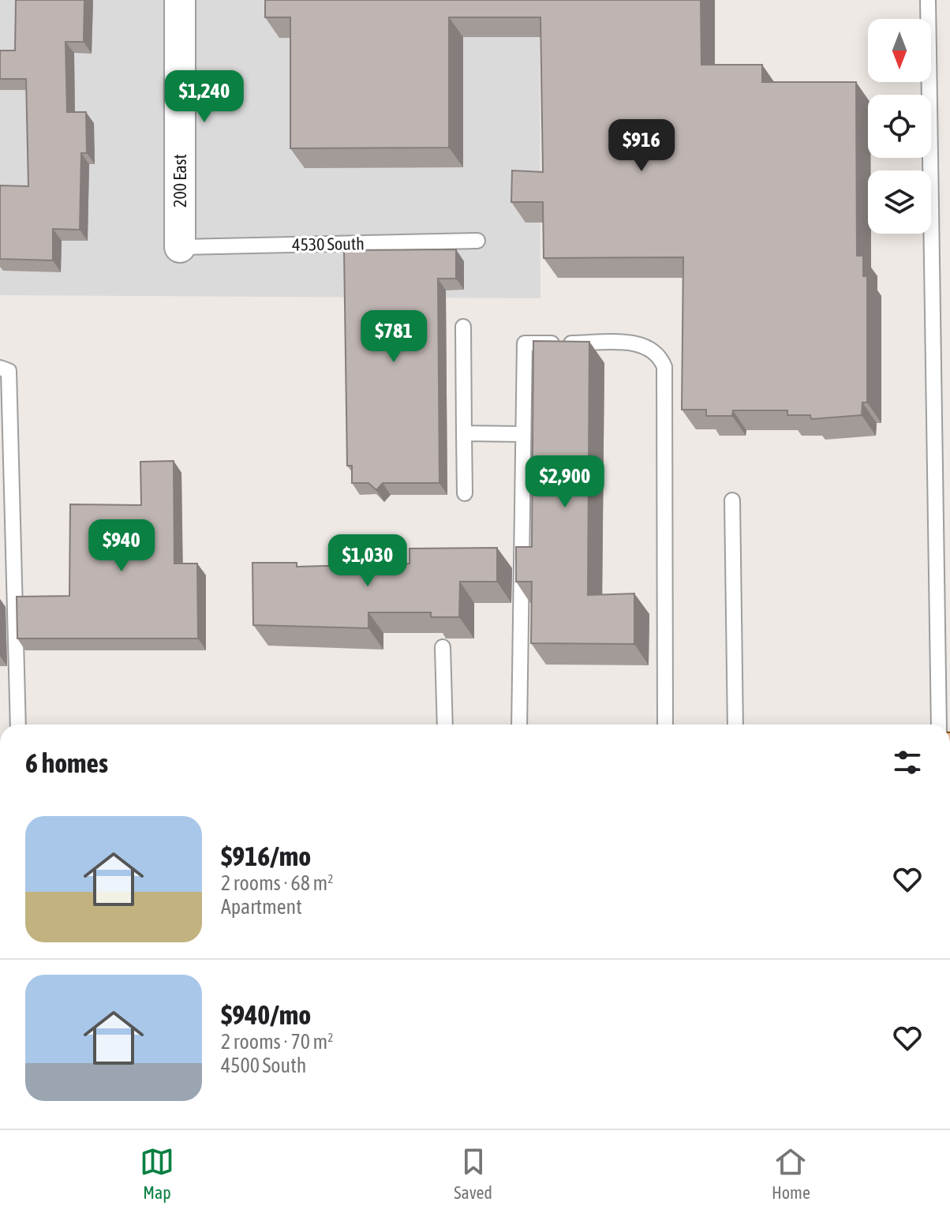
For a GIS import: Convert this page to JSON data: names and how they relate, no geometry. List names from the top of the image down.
{
  "streets": {
    "street": ["200 East"],
    "lane": ["4530 South"]
  },
  "crossings": [
    ["200 East", "4530 South"]
  ],
  "north": "bottom",
  "page": {
    "price": [
      "$1,240",
      "$916",
      "$781",
      "$2,900",
      "$940",
      "$1,030"
    ],
    "heading": "6 homes",
    "list": [
      {
        "name": "$916/mo",
        "note": "2 rooms · 68 m² · Apartment"
      },
      {
        "name": "$940/mo",
        "note": "2 rooms · 70 m² · 4500 South"
      }
    ],
    "tabs": ["Map", "Saved", "Home"]
  }
}
